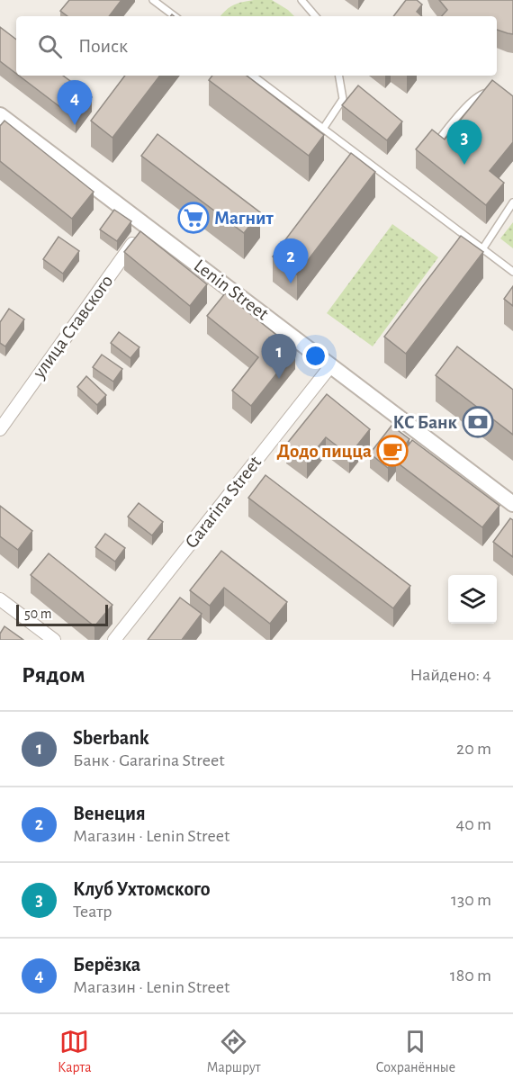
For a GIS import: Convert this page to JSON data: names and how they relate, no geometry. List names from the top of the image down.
{
  "streets": {
    "street": ["Lenin Street", "улица Ставского", "Gararina Street"]
  },
  "crossings": [
    ["Lenin Street", "улица Ставского"],
    ["Lenin Street", "Gararina Street"]
  ],
  "places": {
    "supermarket": ["Магнит"],
    "bank": ["КС Банк"],
    "cafe": ["Додо пицца"]
  },
  "scale_bar": "50 m",
  "page": {
    "search": "Поиск",
    "pins": [
      "4",
      "3",
      "2",
      "1"
    ],
    "scale": "50 m",
    "heading": ["Рядом", "Найдено: 4"],
    "list": [
      {
        "mark": "1",
        "name": "Sberbank",
        "note": "Банк · Gararina Street",
        "value": "20 m"
      },
      {
        "mark": "2",
        "name": "Венеция",
        "note": "Магазин · Lenin Street",
        "value": "40 m"
      },
      {
        "mark": "3",
        "name": "Клуб Ухтомского",
        "note": "Театр",
        "value": "130 m"
      },
      {
        "mark": "4",
        "name": "Берёзка",
        "note": "Магазин · Lenin Street",
        "value": "180 m"
      }
    ],
    "nav": ["Карта", "Маршрут", "Сохранённые"]
  }
}
